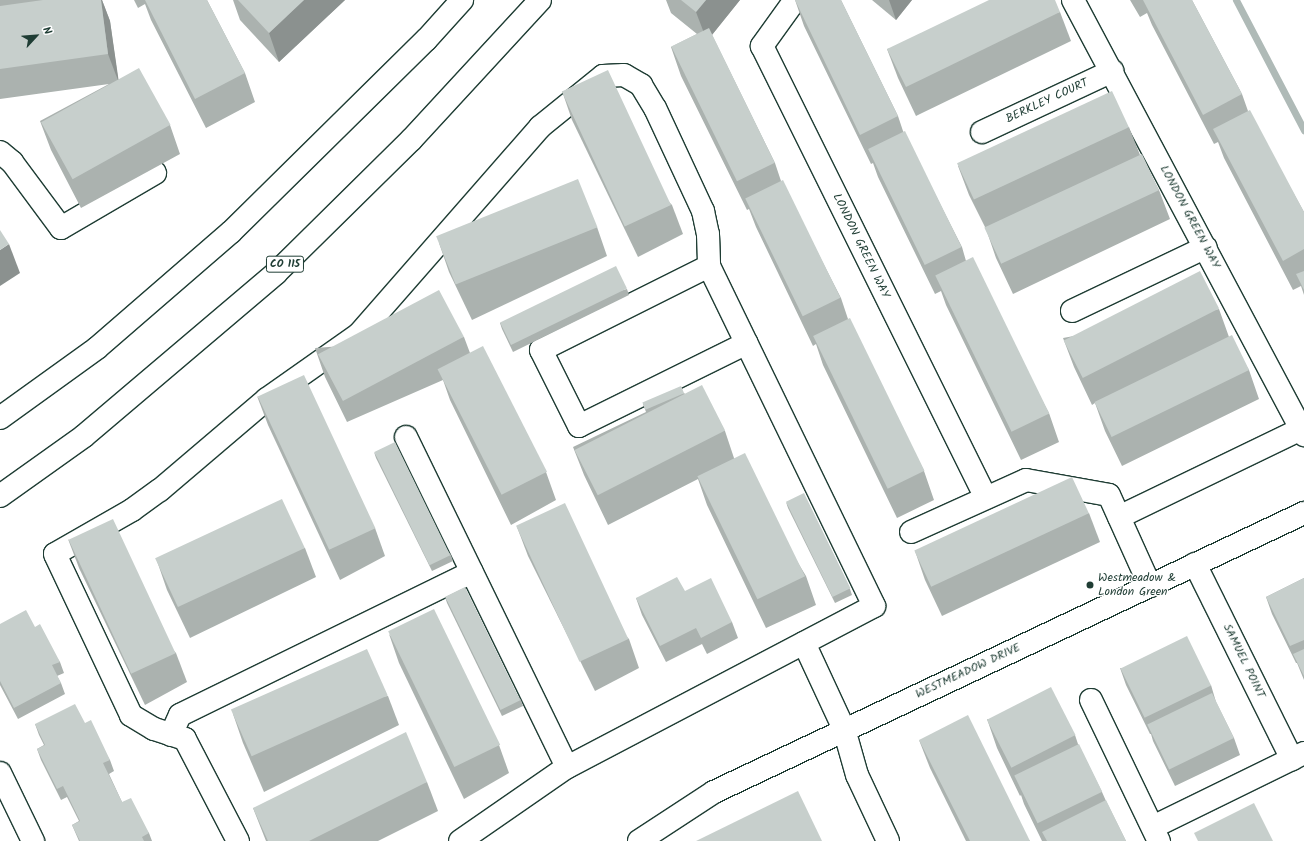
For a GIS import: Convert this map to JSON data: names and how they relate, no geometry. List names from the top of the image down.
{
  "streets": {
    "main road": [
      "BERKLEY COURT",
      "LONDON GREEN WAY",
      "CO 115",
      "SAMUEL POINT",
      "WESTMEADOW DRIVE"
    ]
  },
  "crossings": [
    ["BERKLEY COURT", "LONDON GREEN WAY"],
    ["SAMUEL POINT", "WESTMEADOW DRIVE"]
  ],
  "places": ["Westmeadow & London Green"],
  "north": "top right"
}
